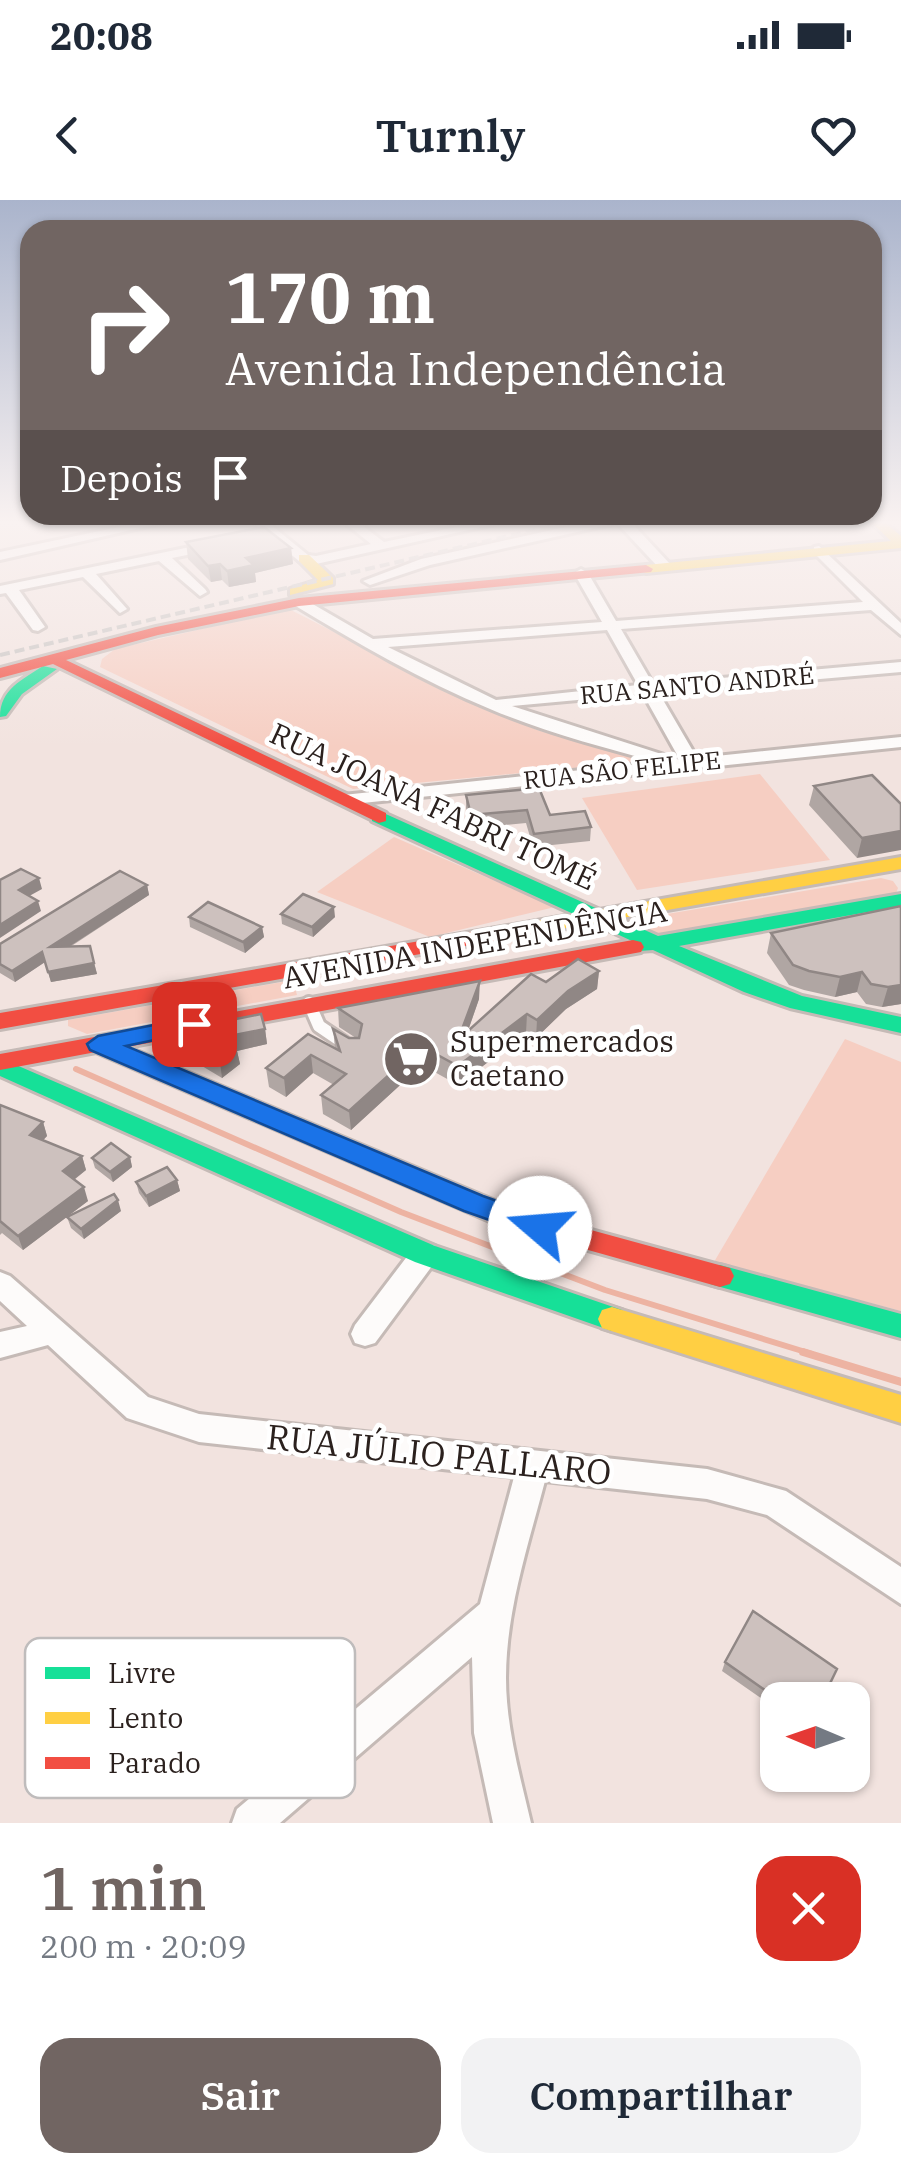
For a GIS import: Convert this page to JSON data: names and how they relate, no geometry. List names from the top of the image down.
{
  "streets": {
    "main road": ["RUA JOANA FABRI TOMÉ", "AVENIDA INDEPENDÊNCIA"],
    "street": ["RUA SANTO ANDRÉ", "RUA SÃO FELIPE", "RUA JÚLIO PALLARO"]
  },
  "crossings": [
    ["RUA SÃO FELIPE", "RUA JOANA FABRI TOMÉ"],
    ["RUA JOANA FABRI TOMÉ", "AVENIDA INDEPENDÊNCIA"]
  ],
  "places": {
    "supermarket": ["Supermercados Caetano"]
  },
  "legend": ["Livre", "Lento", "Parado"],
  "north": "left",
  "page": {
    "status": "20:08",
    "header": "Turnly",
    "turn": ["170 m", "Avenida Independência"],
    "then": "Depois",
    "heading": ["1 min", "200 m · 20:09"],
    "buttons": ["Sair", "Compartilhar"]
  }
}
